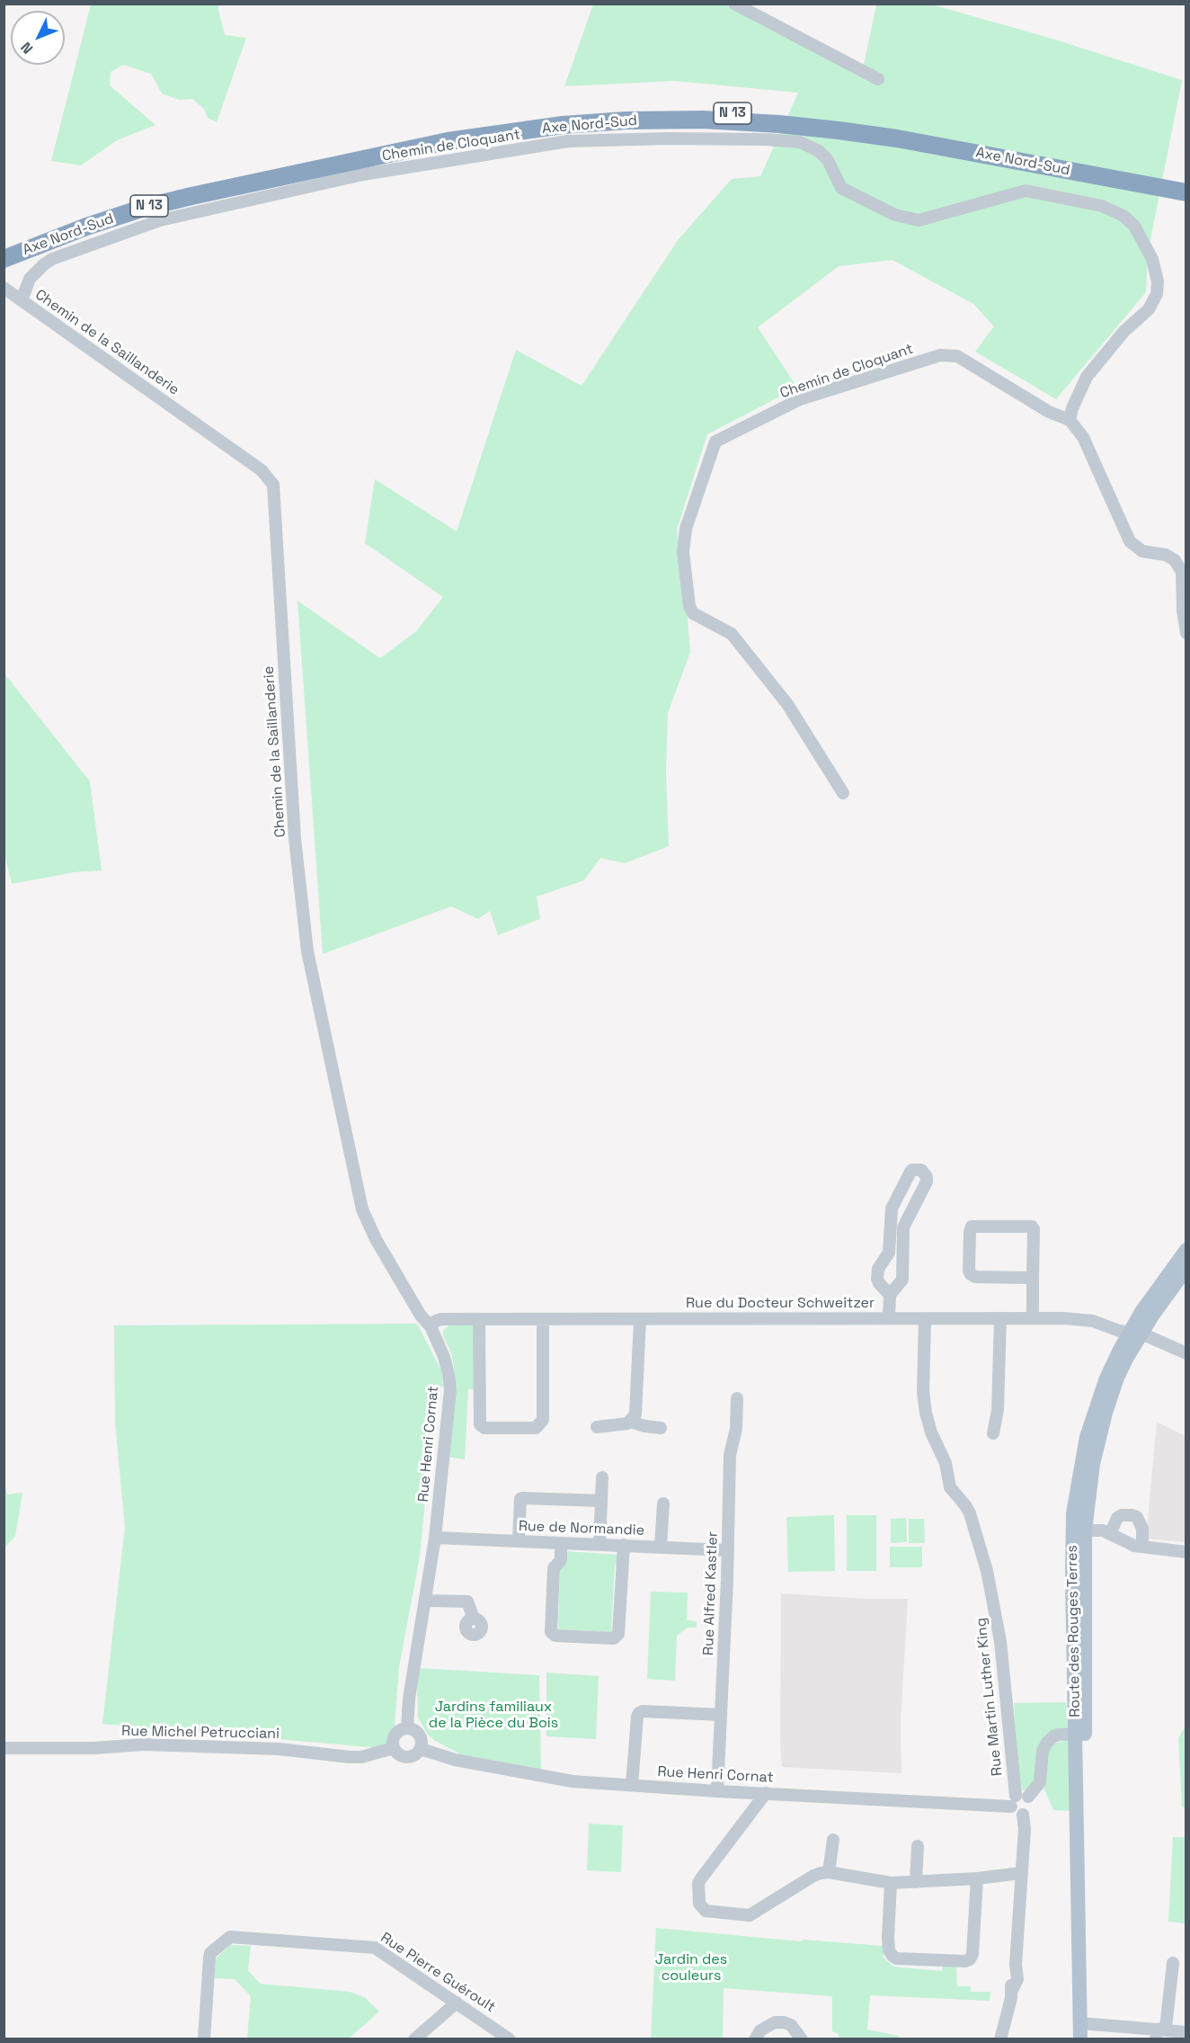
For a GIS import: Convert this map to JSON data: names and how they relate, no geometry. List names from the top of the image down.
{
  "streets": {
    "highway": ["N 13", "Axe Nord-Sud"],
    "main road": ["Route des Rouges Terres"],
    "street": [
      "Chemin de Cloquant",
      "Chemin de la Saillanderie",
      "Rue du Docteur Schweitzer",
      "Rue Henri Cornat",
      "Rue de Normandie",
      "Rue Alfred Kastler",
      "Rue Martin Luther King",
      "Rue Michel Petrucciani",
      "Rue Pierre Guéroult"
    ]
  },
  "crossings": [
    ["Chemin de Cloquant", "Chemin de la Saillanderie"],
    ["Chemin de la Saillanderie", "Rue du Docteur Schweitzer"],
    ["Chemin de la Saillanderie", "Rue Henri Cornat"],
    ["Rue du Docteur Schweitzer", "Rue Henri Cornat"],
    ["Rue du Docteur Schweitzer", "Route des Rouges Terres"],
    ["Rue du Docteur Schweitzer", "Rue Martin Luther King"],
    ["Rue Henri Cornat", "Rue de Normandie"],
    ["Rue Henri Cornat", "Rue Alfred Kastler"],
    ["Rue Henri Cornat", "Rue Martin Luther King"],
    ["Rue Henri Cornat", "Rue Michel Petrucciani"],
    ["Rue de Normandie", "Rue Alfred Kastler"]
  ],
  "parks": ["Jardins familiaux de la Pièce du Bois", "Jardin des couleurs"],
  "north": "bottom left"
}
